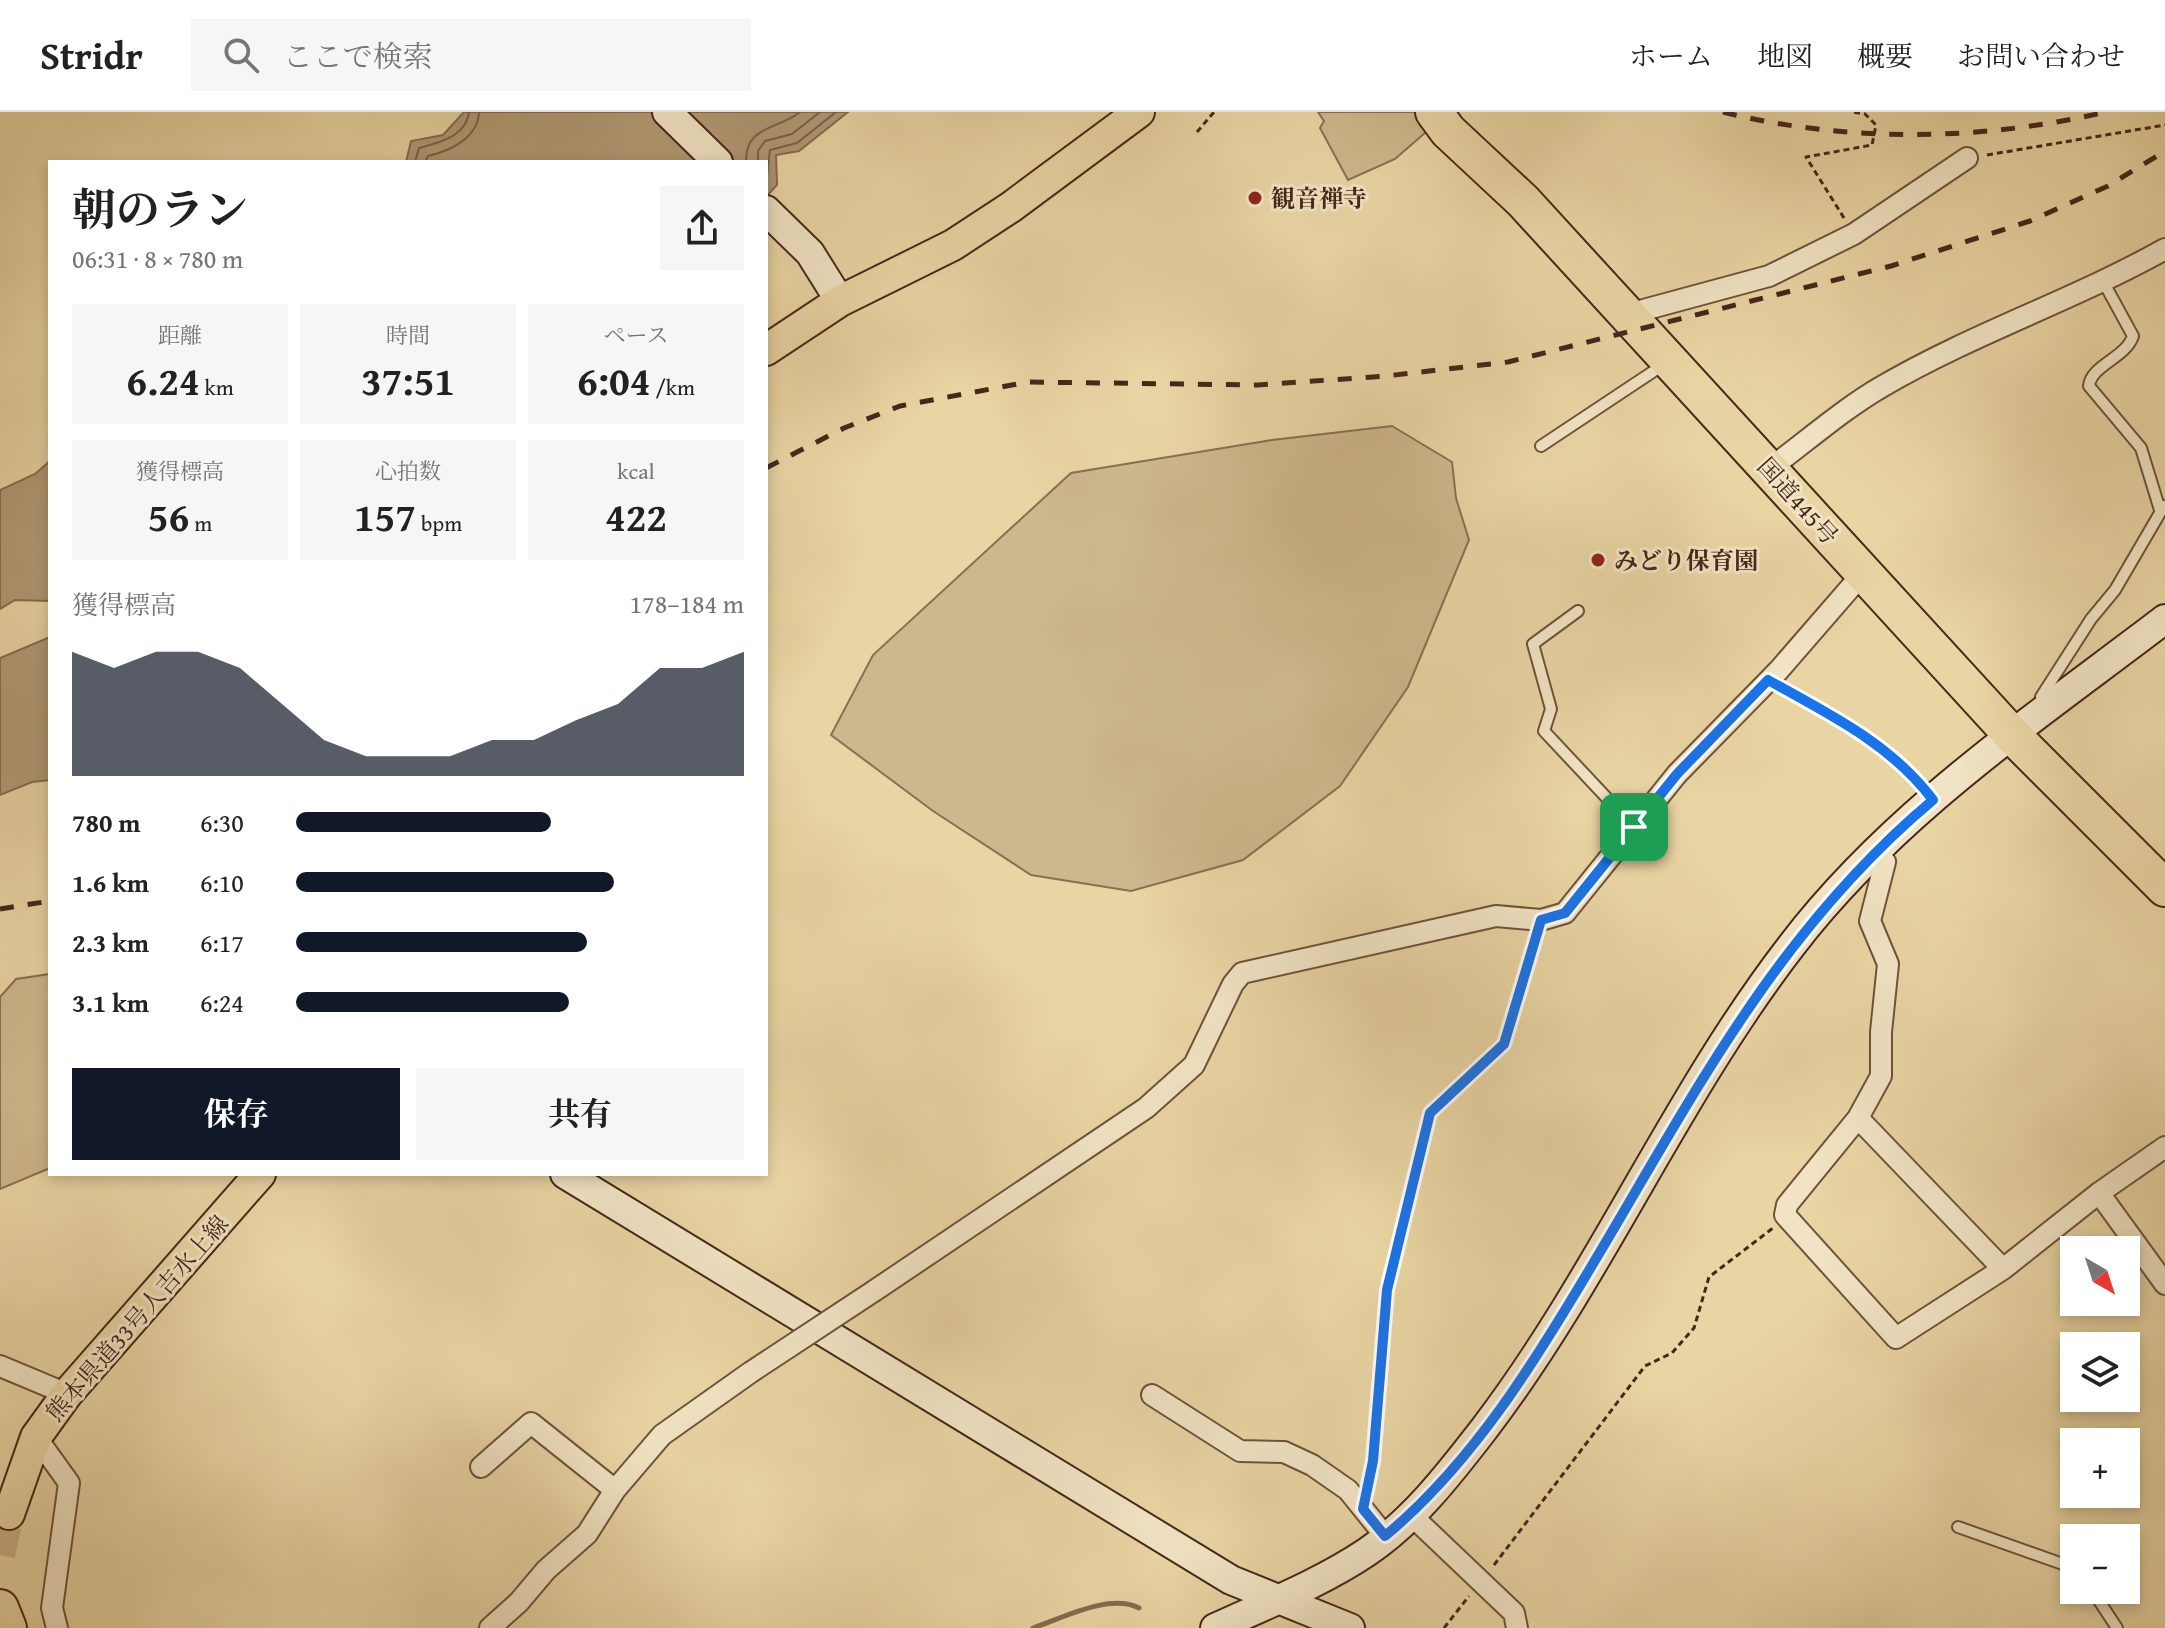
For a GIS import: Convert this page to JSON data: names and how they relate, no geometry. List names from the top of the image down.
{
  "streets": {
    "highway": ["国道445号"],
    "main road": ["熊本県道33号人吉水上線"]
  },
  "places": ["観音禅寺", "みどり保育園"],
  "north": "bottom right",
  "page": {
    "header": "Stridr",
    "search": "ここで検索",
    "nav": [
      "ホーム",
      "地図",
      "概要",
      "お問い合わせ"
    ],
    "heading": ["朝のラン", "06:31 · 8 × 780 m"],
    "stats": [
      ["距離", "6.24 km"],
      ["時間", "37:51"],
      ["ペース", "6:04 /km"],
      ["獲得標高", "56 m"],
      ["心拍数", "157 bpm"],
      ["kcal", "422"]
    ],
    "chart": ["獲得標高", "178–184 m"],
    "list": [
      {
        "name": "780 m",
        "note": "6:30"
      },
      {
        "name": "1.6 km",
        "note": "6:10"
      },
      {
        "name": "2.3 km",
        "note": "6:17"
      },
      {
        "name": "3.1 km",
        "note": "6:24"
      }
    ],
    "buttons": ["保存", "共有"],
    "map_buttons": ["+", "−"]
  }
}
